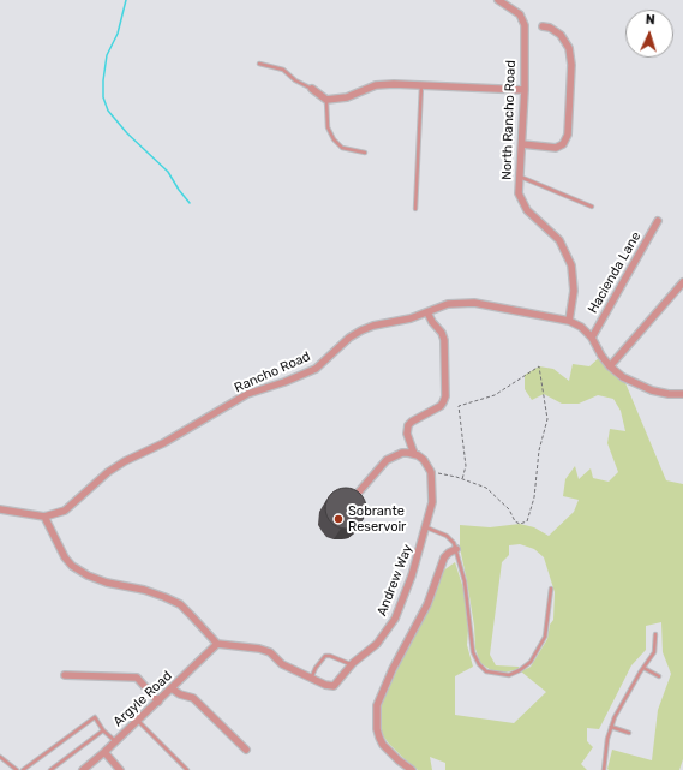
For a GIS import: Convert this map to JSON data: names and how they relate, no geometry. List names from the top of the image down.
{
  "streets": {
    "street": [
      "North Rancho Road",
      "Hacienda Lane",
      "Rancho Road",
      "Andrew Way",
      "Argyle Road"
    ]
  },
  "crossings": [
    ["North Rancho Road", "Rancho Road"],
    ["Andrew Way", "Argyle Road"]
  ],
  "places": ["Sobrante Reservoir"],
  "north": "top"
}
